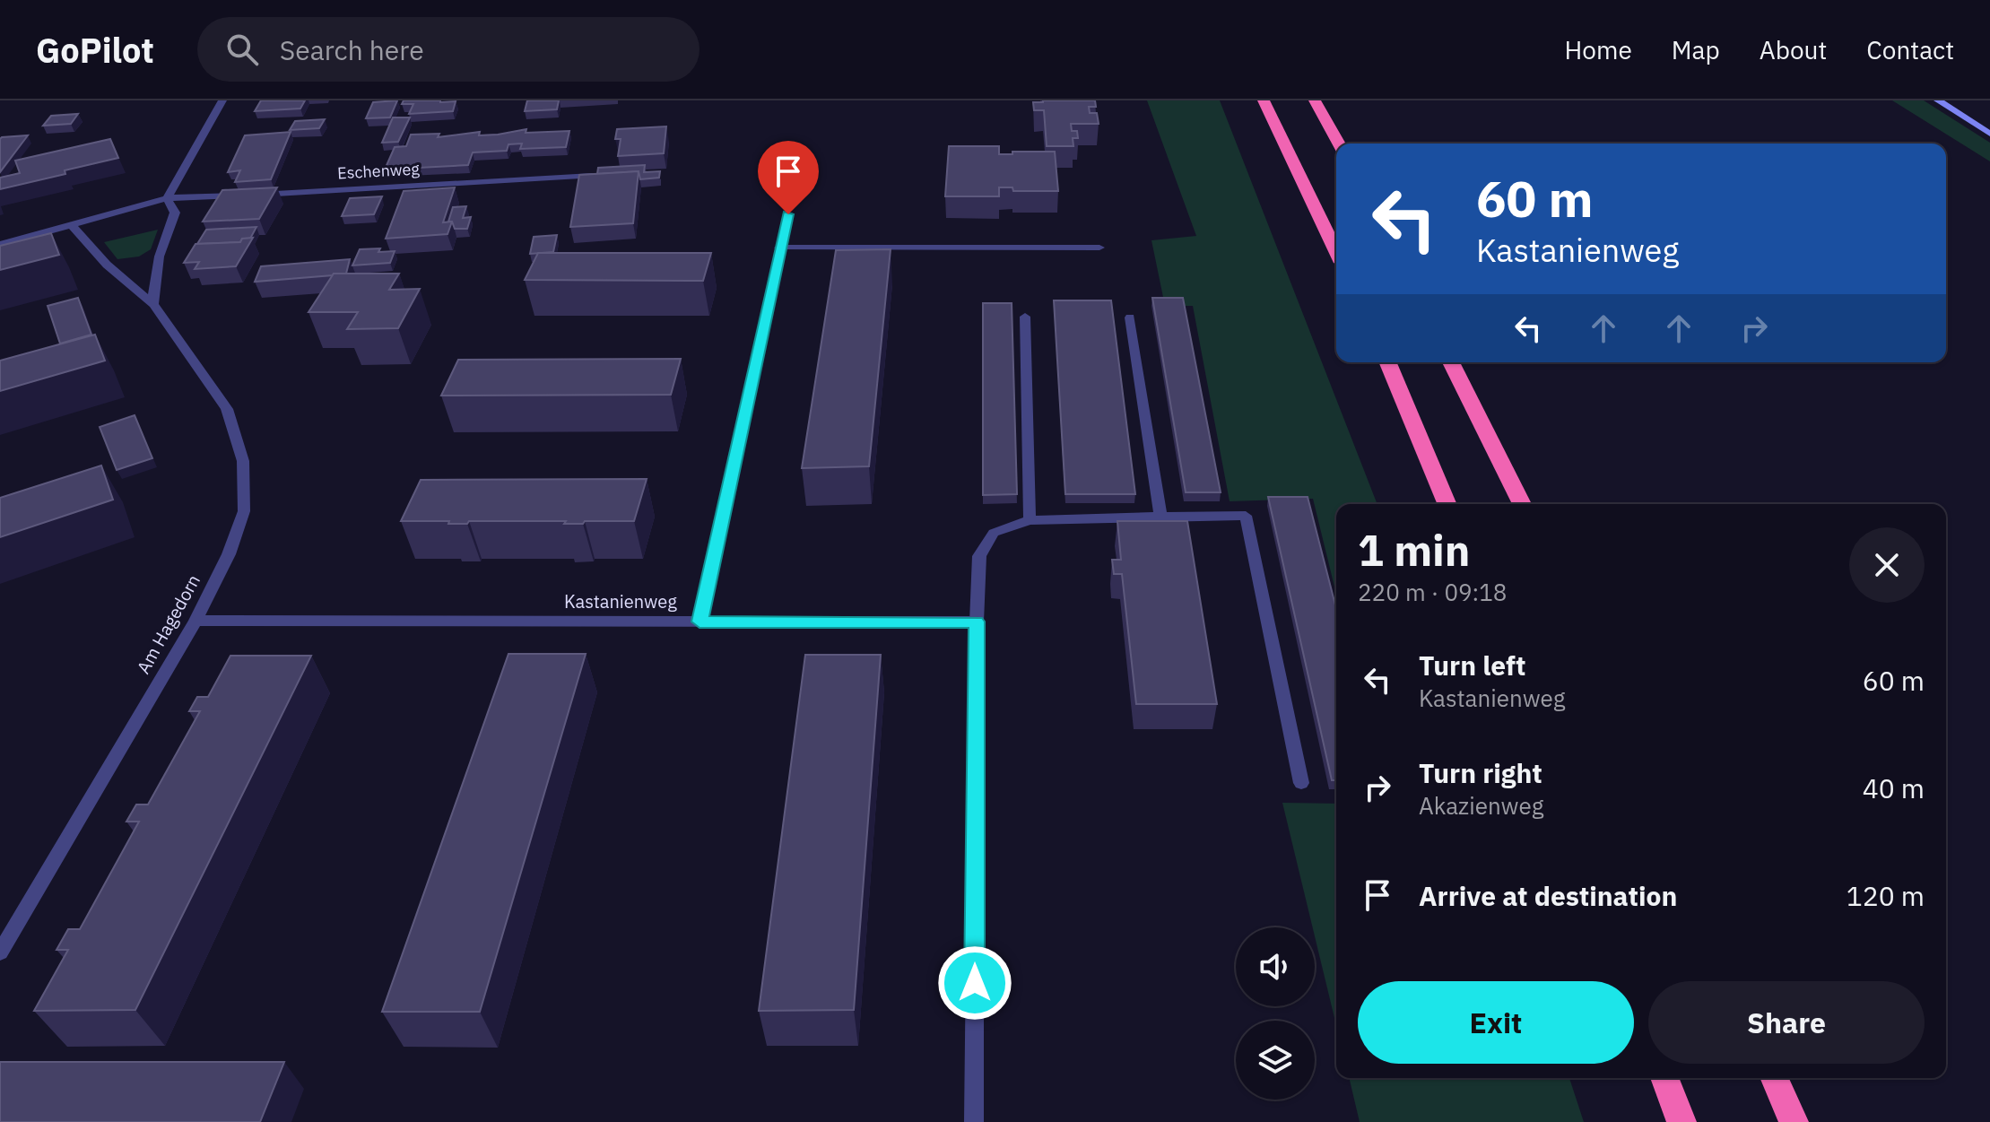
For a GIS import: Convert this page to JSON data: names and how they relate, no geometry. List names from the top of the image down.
{
  "streets": {
    "street": ["Eschenweg", "Kastanienweg", "Am Hagedorn"]
  },
  "crossings": [
    ["Eschenweg", "Am Hagedorn"],
    ["Kastanienweg", "Am Hagedorn"]
  ],
  "page": {
    "header": "GoPilot",
    "search": "Search here",
    "nav": [
      "Home",
      "Map",
      "About",
      "Contact"
    ],
    "turn": ["60 m", "Kastanienweg"],
    "heading": ["1 min", "220 m · 09:18"],
    "list": [
      {
        "name": "Turn left",
        "note": "Kastanienweg",
        "value": "60 m"
      },
      {
        "name": "Turn right",
        "note": "Akazienweg",
        "value": "40 m"
      },
      {
        "name": "Arrive at destination",
        "value": "120 m"
      }
    ],
    "buttons": ["Exit", "Share"]
  }
}
